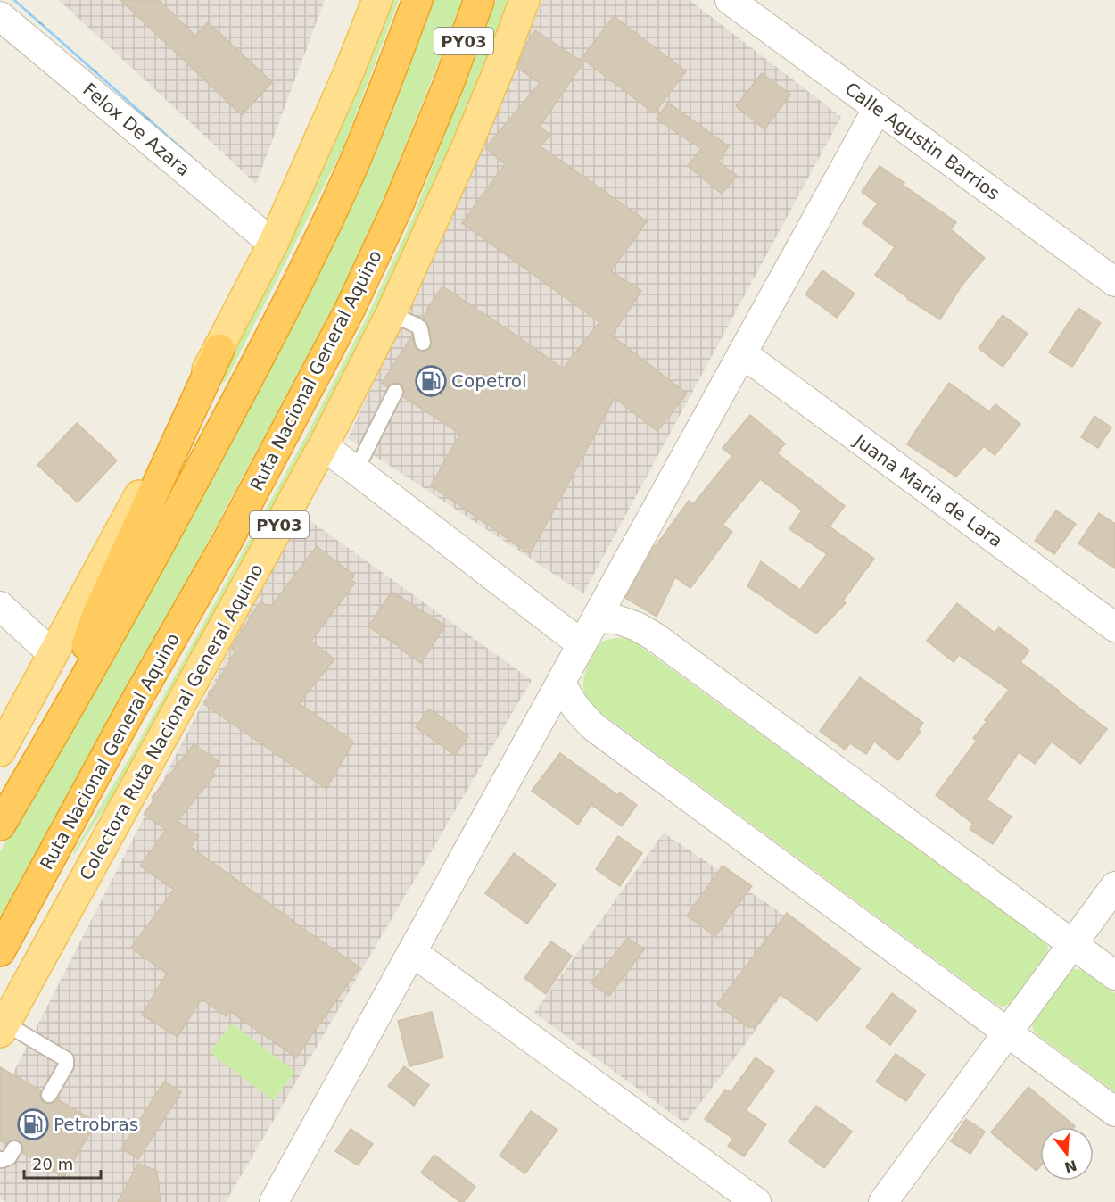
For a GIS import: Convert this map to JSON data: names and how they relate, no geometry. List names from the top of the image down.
{
  "streets": {
    "highway": ["PY03", "Ruta Nacional General Aquino"],
    "main road": ["Colectora Ruta Nacional General Aquino"],
    "street": ["Felox De Azara", "Calle Agustin Barrios", "Juana Maria de Lara"]
  },
  "places": {
    "fuel station": ["Copetrol", "Petrobras"]
  },
  "scale_bar": "20 m",
  "north": "bottom"
}
